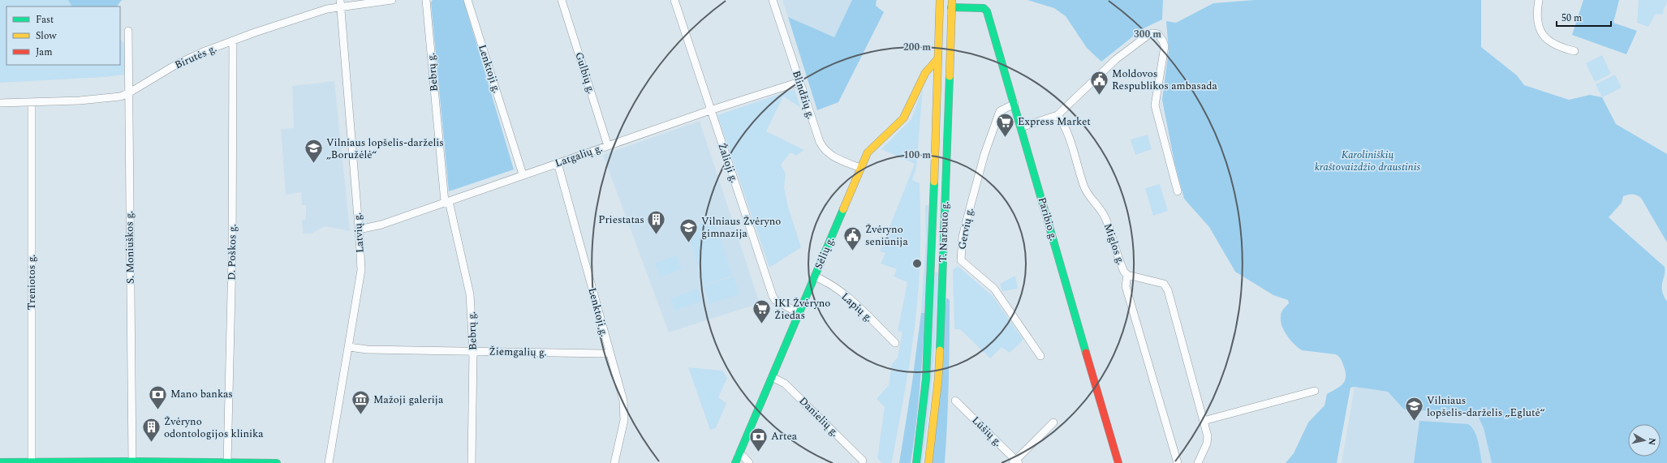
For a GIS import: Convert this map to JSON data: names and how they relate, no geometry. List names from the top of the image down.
{
  "streets": {
    "main road": ["Paribio g.", "T. Narbuto g.", "Sėlių g."],
    "street": [
      "Birutės g.",
      "Lenktoji g.",
      "Bebrų g.",
      "Gulbių g.",
      "Blindžių g.",
      "Latgalių g.",
      "Žalioji g.",
      "Gervių g.",
      "Latvių g.",
      "Miglos g.",
      "S. Moniuškos g.",
      "D. Poškos g.",
      "Treniotos g.",
      "Lapių g.",
      "Žiemgalių g.",
      "Danielių g.",
      "Lūšių g."
    ]
  },
  "crossings": [
    ["Birutės g.", "Latvių g."],
    ["Birutės g.", "S. Moniuškos g."],
    ["Birutės g.", "D. Poškos g."],
    ["Birutės g.", "Treniotos g."],
    ["Lenktoji g.", "Latgalių g."],
    ["Lenktoji g.", "Žiemgalių g."],
    ["Bebrų g.", "Latgalių g."],
    ["Bebrų g.", "Žiemgalių g."],
    ["Gulbių g.", "Latgalių g."],
    ["Blindžių g.", "Latgalių g."],
    ["Blindžių g.", "Sėlių g."],
    ["Latgalių g.", "Žalioji g."],
    ["Latgalių g.", "Latvių g."],
    ["Žalioji g.", "Sėlių g."],
    ["Paribio g.", "Gervių g."],
    ["Paribio g.", "T. Narbuto g."],
    ["T. Narbuto g.", "Sėlių g."],
    ["Latvių g.", "Žiemgalių g."],
    ["Sėlių g.", "Lapių g."],
    ["Sėlių g.", "Danielių g."]
  ],
  "parks": ["Karoliniškių kraštovaizdžio draustinis"],
  "places": {
    "public building": ["Moldovos Respublikos ambasada", "Žvėryno seniūnija"],
    "supermarket": ["Express Market", "IKI Žvėryno Žiedas"],
    "school or university": ["Vilniaus lopšelis-darželis „Boružėlė“", "Vilniaus Žvėryno gimnazija", "Vilniaus lopšelis-darželis „Eglutė“"],
    "building": ["Priestatas", "Žvėryno odontologijos klinika"],
    "bank": ["Mano bankas", "Artea"],
    "museum": ["Mažoji galerija"]
  },
  "legend": ["Fast", "Slow", "Jam"],
  "scale_bar": "50 m",
  "north": "right",
  "rings": ["300 m", "200 m", "100 m"]
}
